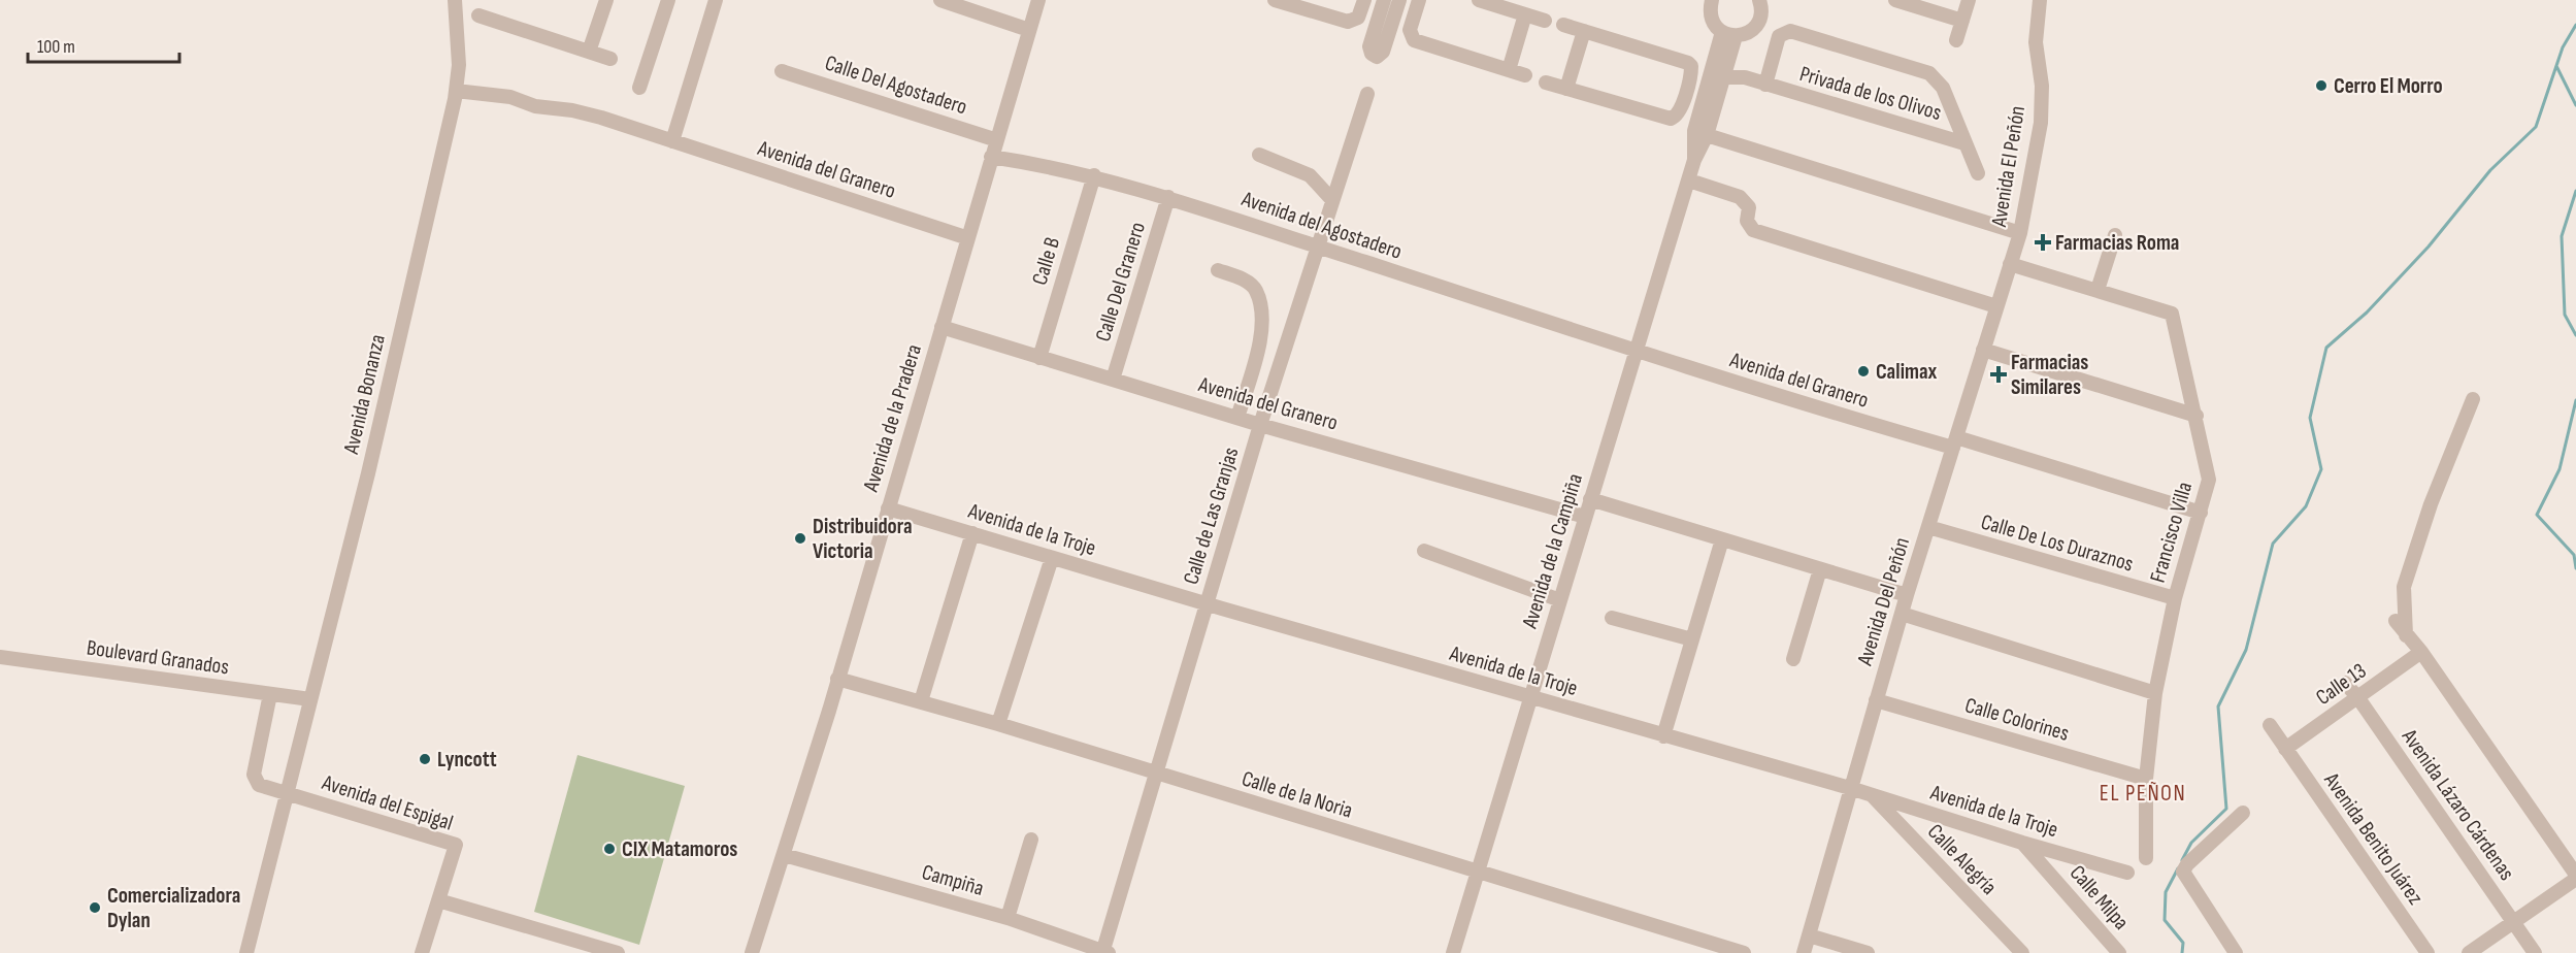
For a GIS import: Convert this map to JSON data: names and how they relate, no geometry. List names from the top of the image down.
{
  "streets": {
    "street": [
      "Calle Del Agostadero",
      "Privada de los Olivos",
      "Avenida El Peñón",
      "Avenida del Granero",
      "Avenida del Agostadero",
      "Calle B",
      "Calle Del Granero",
      "Avenida Bonanza",
      "Avenida de la Pradera",
      "Calle de Las Granjas",
      "Avenida de la Troje",
      "Francisco Villa",
      "Calle De Los Duraznos",
      "Avenida de la Campiña",
      "Avenida Del Peñón",
      "Boulevard Granados",
      "Calle 13",
      "Calle Colorines",
      "Calle de la Noria",
      "Avenida del Espigal",
      "Avenida Lázaro Cárdenas",
      "Avenida Benito Juárez",
      "Calle Alegría",
      "Campiña",
      "Calle Milpa"
    ]
  },
  "crossings": [
    ["Calle Del Agostadero", "Avenida de la Pradera"],
    ["Privada de los Olivos", "Avenida de la Campiña"],
    ["Avenida El Peñón", "Francisco Villa"],
    ["Avenida El Peñón", "Avenida Del Peñón"],
    ["Avenida del Granero", "Avenida del Agostadero"],
    ["Avenida del Granero", "Calle B"],
    ["Avenida del Granero", "Calle Del Granero"],
    ["Avenida del Granero", "Avenida Bonanza"],
    ["Avenida del Granero", "Avenida de la Pradera"],
    ["Avenida del Granero", "Calle de Las Granjas"],
    ["Avenida del Granero", "Francisco Villa"],
    ["Avenida del Granero", "Avenida de la Campiña"],
    ["Avenida del Granero", "Avenida Del Peñón"],
    ["Avenida del Agostadero", "Calle B"],
    ["Avenida del Agostadero", "Calle Del Granero"],
    ["Avenida del Agostadero", "Avenida de la Pradera"],
    ["Avenida del Agostadero", "Calle de Las Granjas"],
    ["Avenida del Agostadero", "Avenida de la Campiña"],
    ["Avenida Bonanza", "Boulevard Granados"],
    ["Avenida Bonanza", "Avenida del Espigal"],
    ["Avenida de la Pradera", "Avenida de la Troje"],
    ["Avenida de la Pradera", "Calle de la Noria"],
    ["Avenida de la Pradera", "Campiña"],
    ["Calle de Las Granjas", "Avenida de la Troje"],
    ["Calle de Las Granjas", "Calle de la Noria"],
    ["Calle de Las Granjas", "Campiña"],
    ["Avenida de la Troje", "Avenida de la Campiña"],
    ["Avenida de la Troje", "Avenida Del Peñón"],
    ["Avenida de la Troje", "Calle Alegría"],
    ["Avenida de la Troje", "Calle Milpa"],
    ["Francisco Villa", "Calle De Los Duraznos"],
    ["Francisco Villa", "Avenida Del Peñón"],
    ["Francisco Villa", "Calle Colorines"],
    ["Calle De Los Duraznos", "Avenida Del Peñón"],
    ["Avenida de la Campiña", "Calle de la Noria"],
    ["Avenida Del Peñón", "Calle Colorines"],
    ["Calle 13", "Avenida Lázaro Cárdenas"],
    ["Calle 13", "Avenida Benito Juárez"]
  ],
  "districts": ["EL PEÑON"],
  "places": {
    "other": [
      "Cerro El Morro",
      "Calimax",
      "Distribuidora Victoria",
      "Lyncott",
      "CIX Matamoros",
      "Comercializadora Dylan"
    ],
    "health": ["Farmacias Roma", "Farmacias Similares"]
  },
  "scale_bar": "100 m"
}
